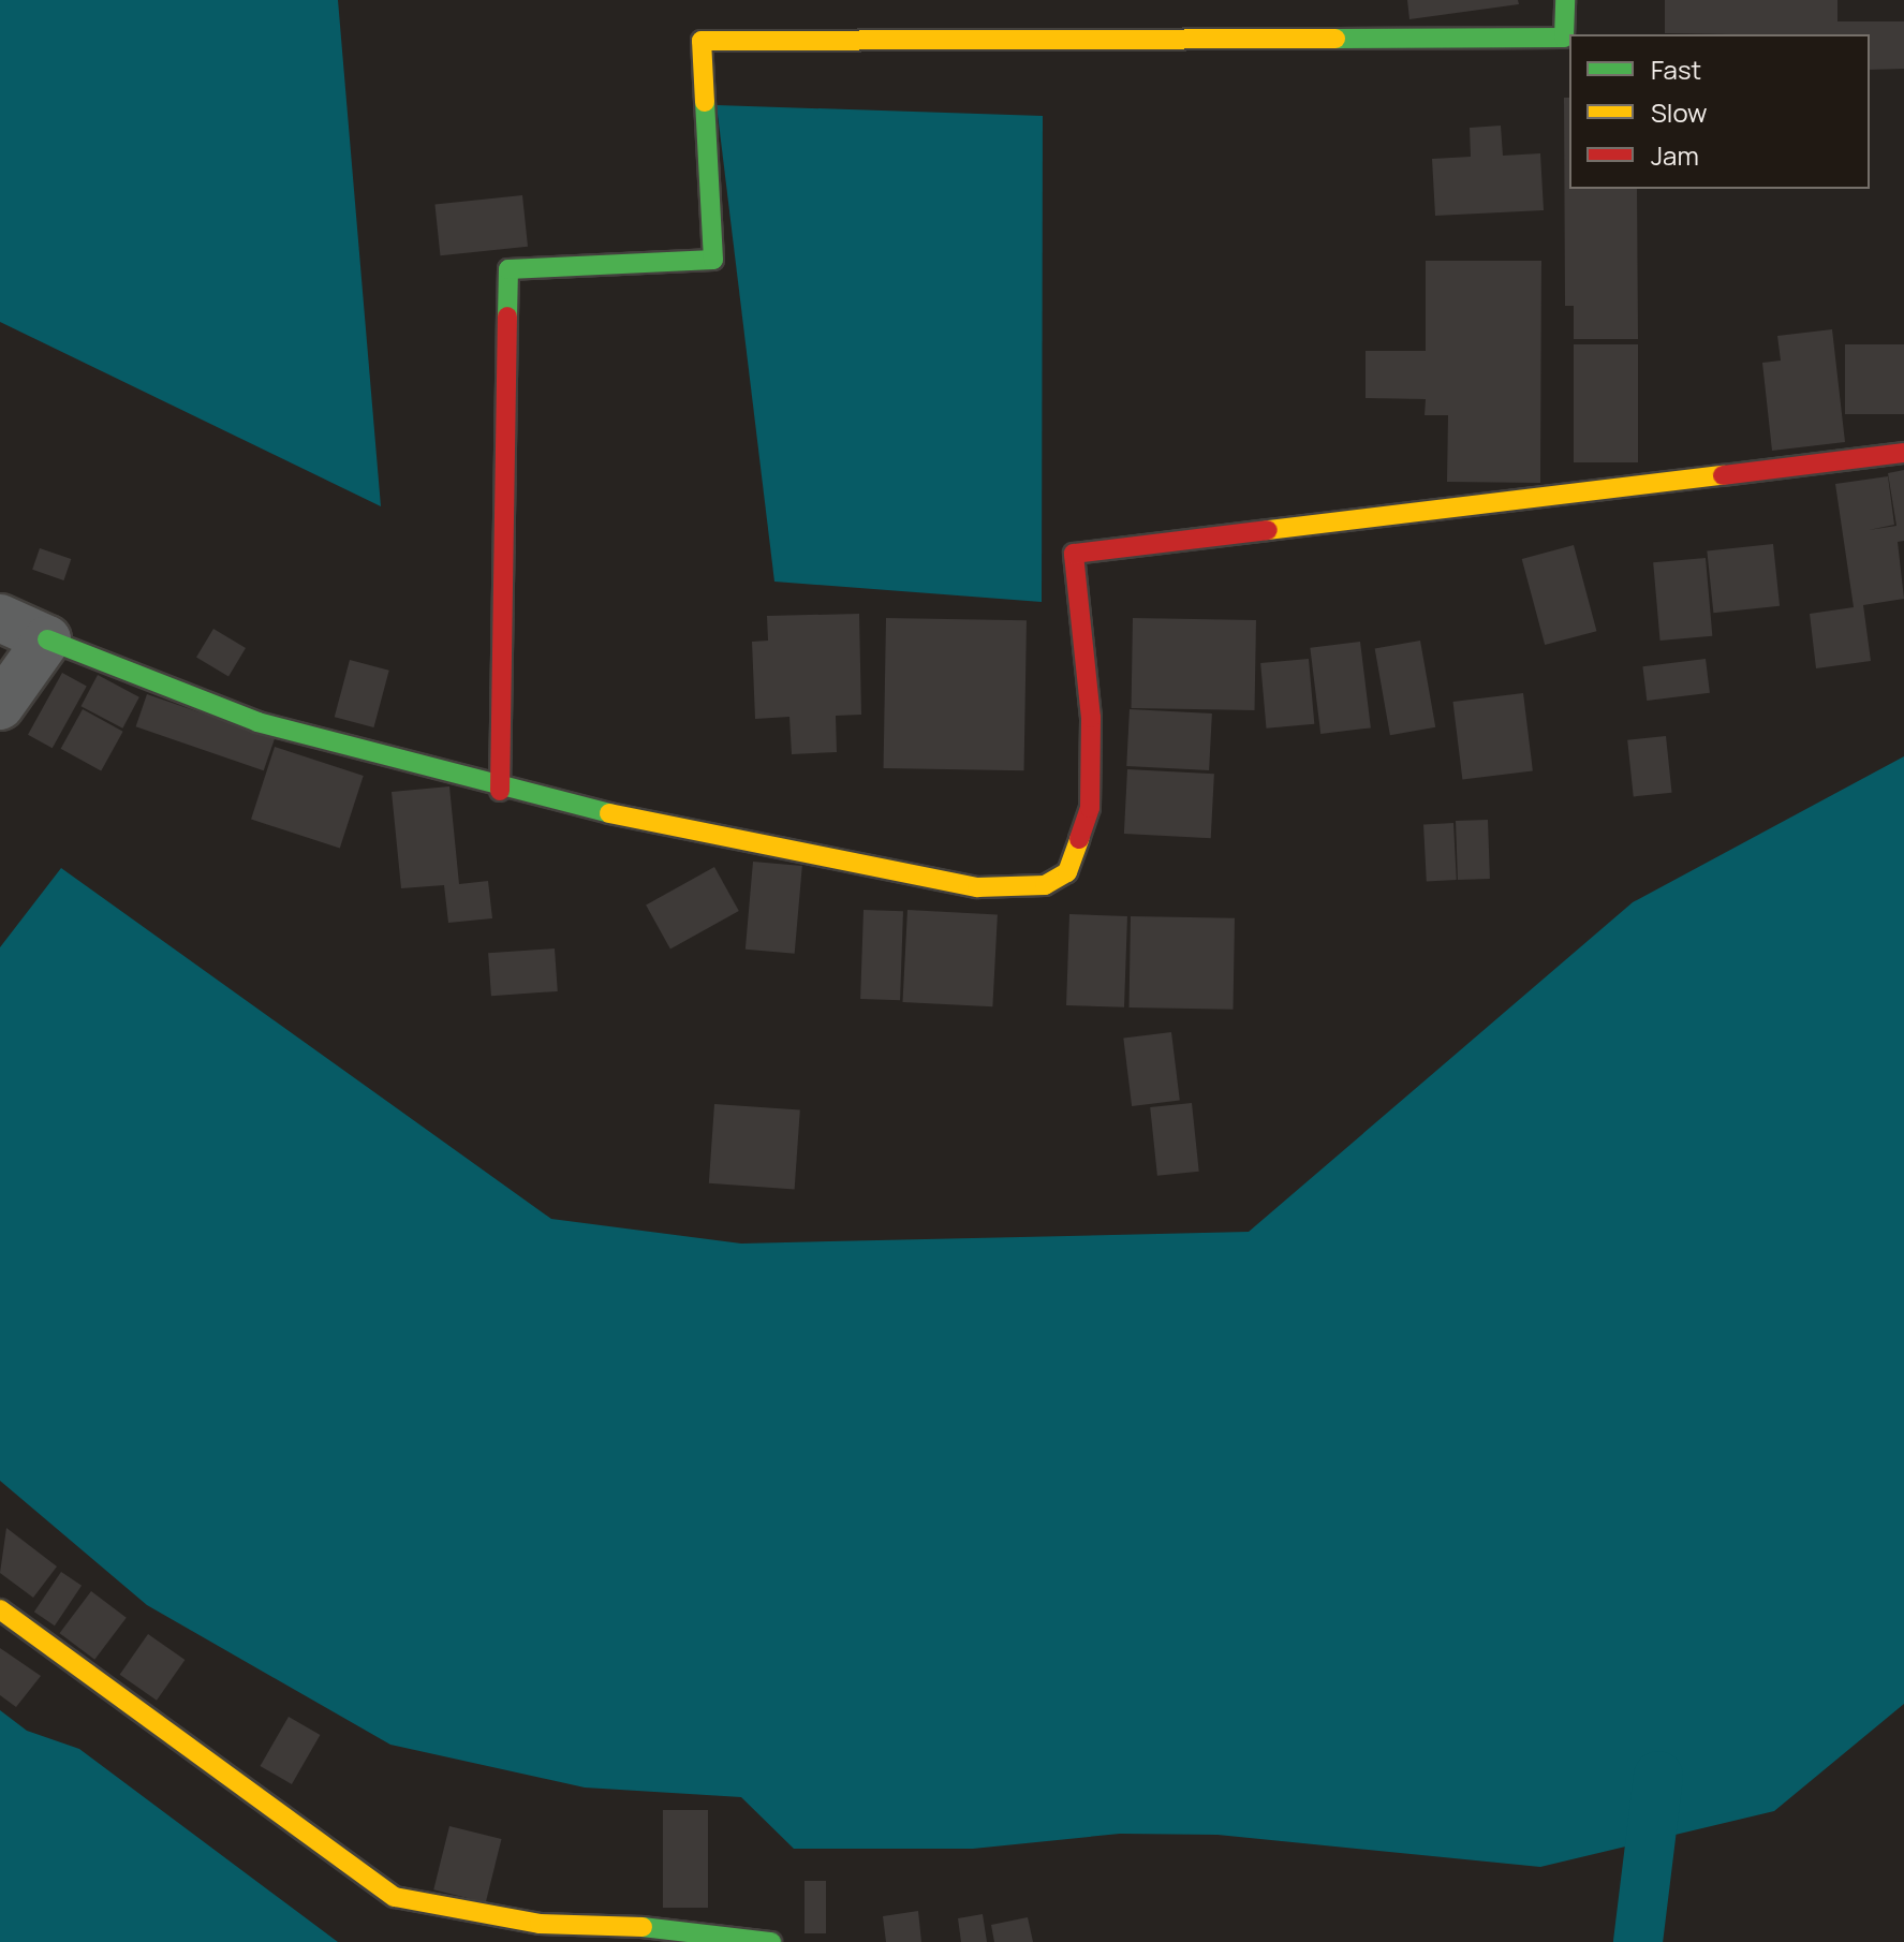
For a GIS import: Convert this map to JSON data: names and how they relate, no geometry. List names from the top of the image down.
{
  "legend": ["Fast", "Slow", "Jam"]
}
